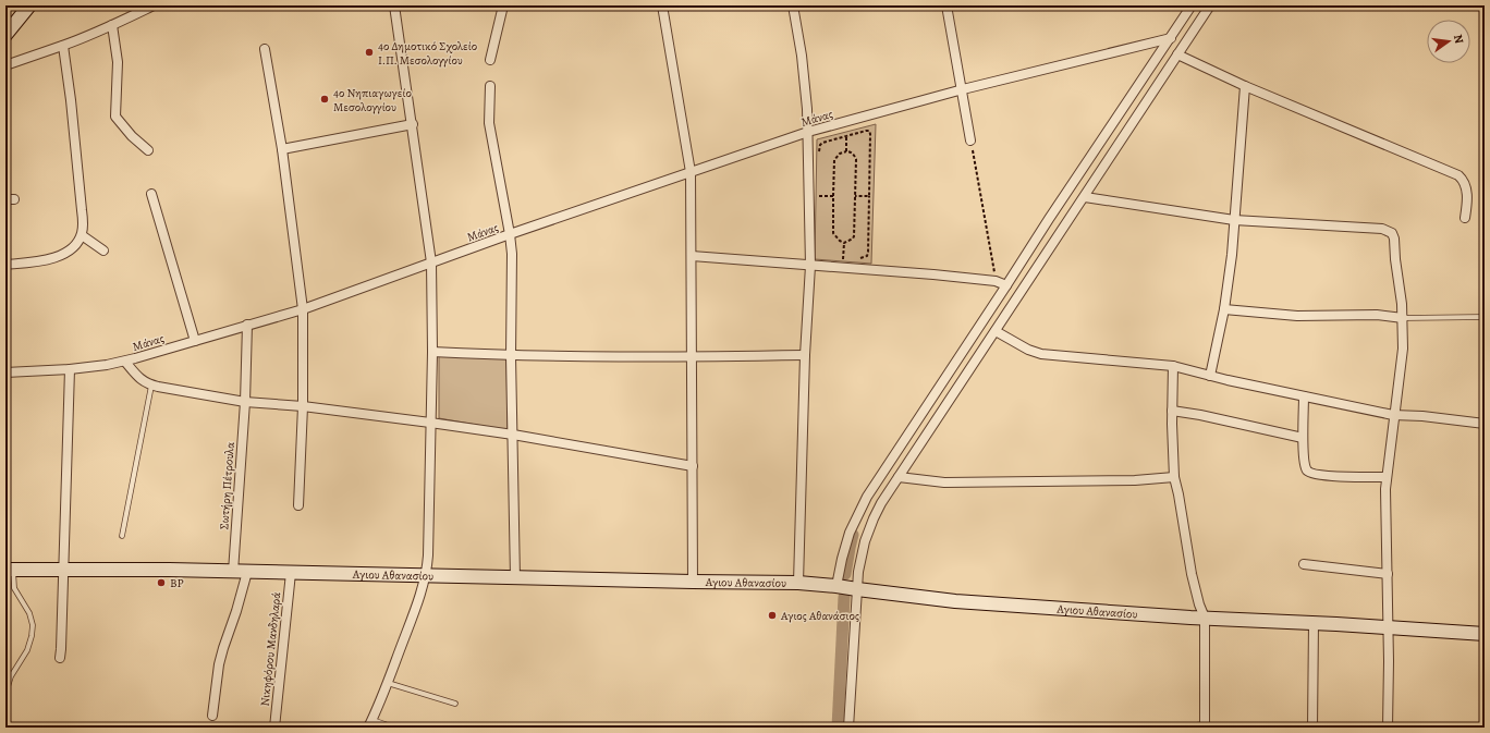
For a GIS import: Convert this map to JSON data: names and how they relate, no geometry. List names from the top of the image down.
{
  "streets": {
    "main road": ["Αγιου Αθανασίου"],
    "street": ["Μάνας", "Σωτήρη Πέτρουλα", "Νικηφόρου Μανδηλαρά"]
  },
  "crossings": [
    ["Μάνας", "Σωτήρη Πέτρουλα"],
    ["Σωτήρη Πέτρουλα", "Αγιου Αθανασίου"],
    ["Αγιου Αθανασίου", "Νικηφόρου Μανδηλαρά"]
  ],
  "places": [
    "4ο Δημοτικό Σχολείο Ι.Π. Μεσολογγίου",
    "4ο Νηπιαγωγείο Μεσολογγίου",
    "BP",
    "Αγιος Αθανάσιος"
  ],
  "north": "right"
}
